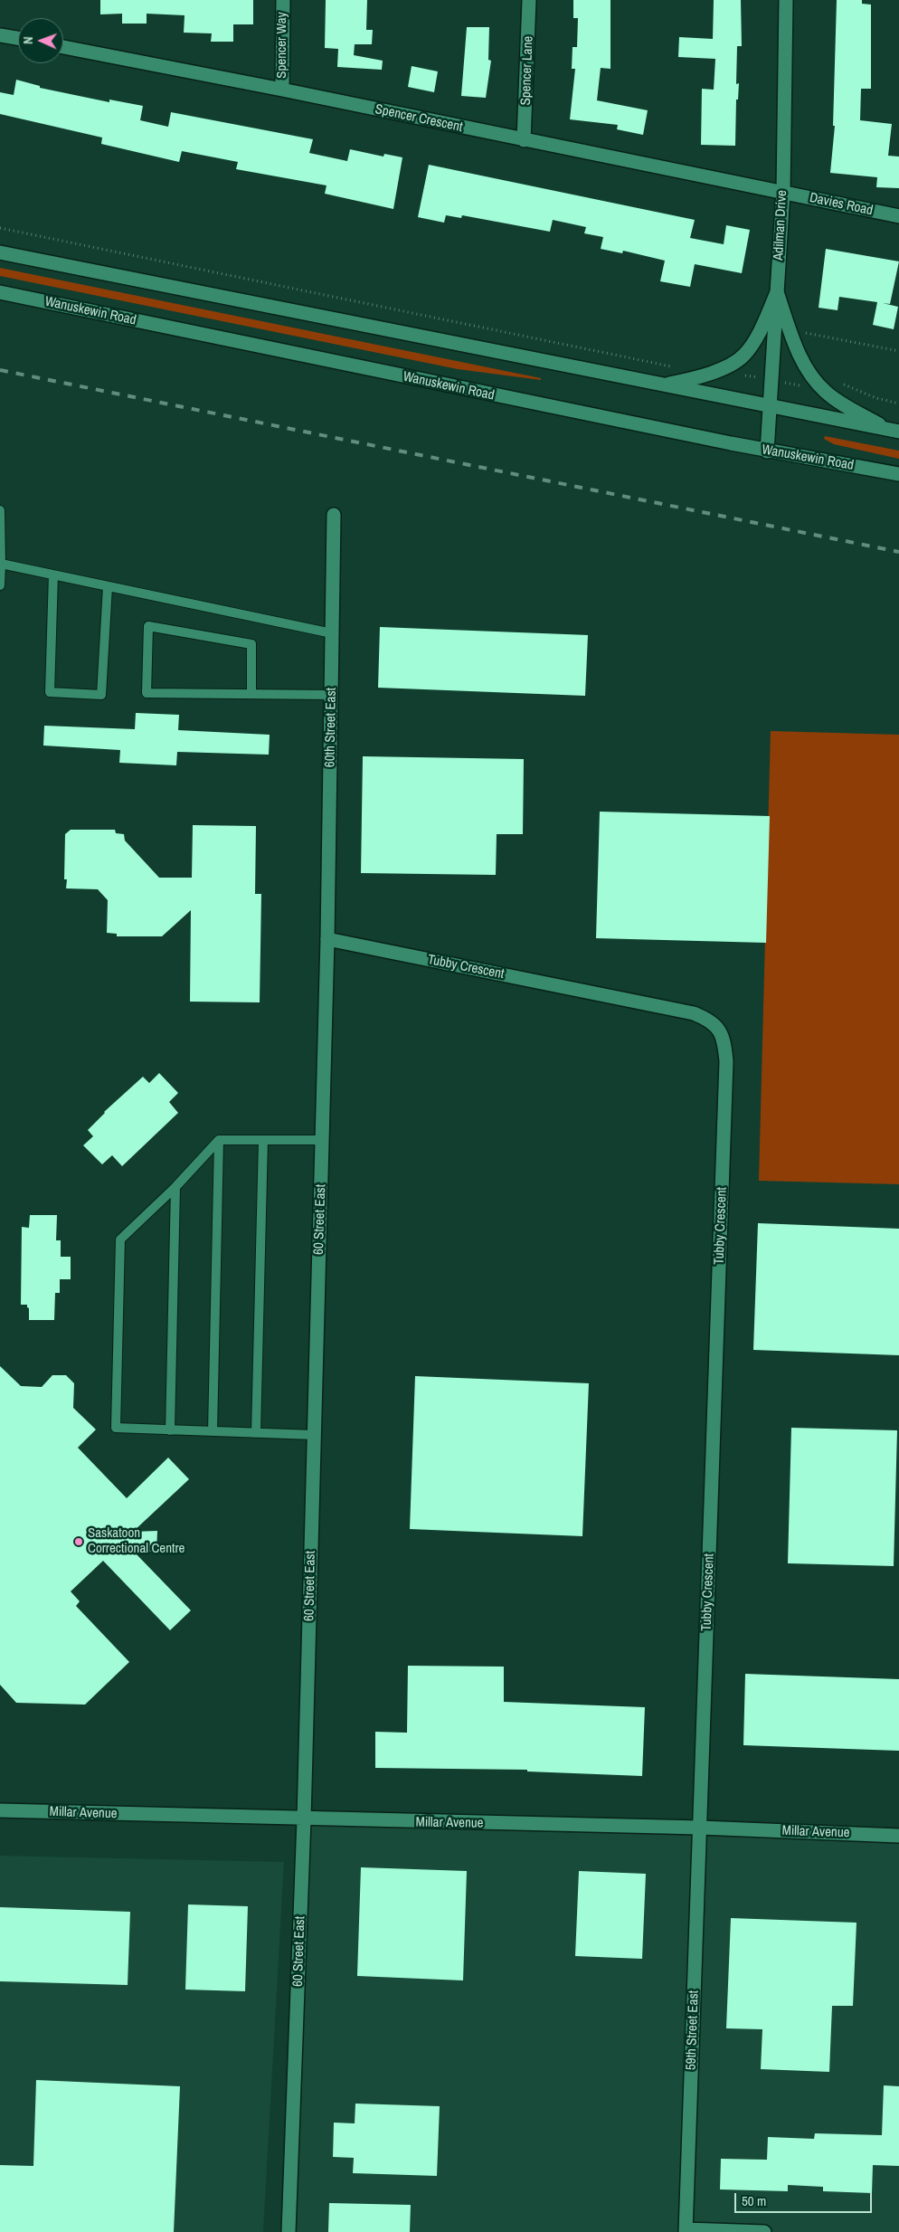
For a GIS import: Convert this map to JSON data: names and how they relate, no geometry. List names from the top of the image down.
{
  "streets": {
    "street": [
      "Spencer Way",
      "Spencer Lane",
      "Spencer Crescent",
      "Davies Road",
      "Adilman Drive",
      "Wanuskewin Road",
      "60th Street East",
      "Tubby Crescent",
      "60 Street East",
      "Millar Avenue",
      "59th Street East"
    ]
  },
  "crossings": [
    ["Spencer Way", "Spencer Crescent"],
    ["Spencer Lane", "Spencer Crescent"],
    ["Spencer Crescent", "Davies Road"],
    ["Spencer Crescent", "Adilman Drive"],
    ["Davies Road", "Adilman Drive"],
    ["Adilman Drive", "Wanuskewin Road"],
    ["60th Street East", "Tubby Crescent"],
    ["60th Street East", "60 Street East"],
    ["Tubby Crescent", "60 Street East"],
    ["Tubby Crescent", "Millar Avenue"],
    ["Tubby Crescent", "59th Street East"],
    ["60 Street East", "Millar Avenue"],
    ["Millar Avenue", "59th Street East"]
  ],
  "places": ["Saskatoon Correctional Centre"],
  "scale_bar": "50 m",
  "north": "left"
}
